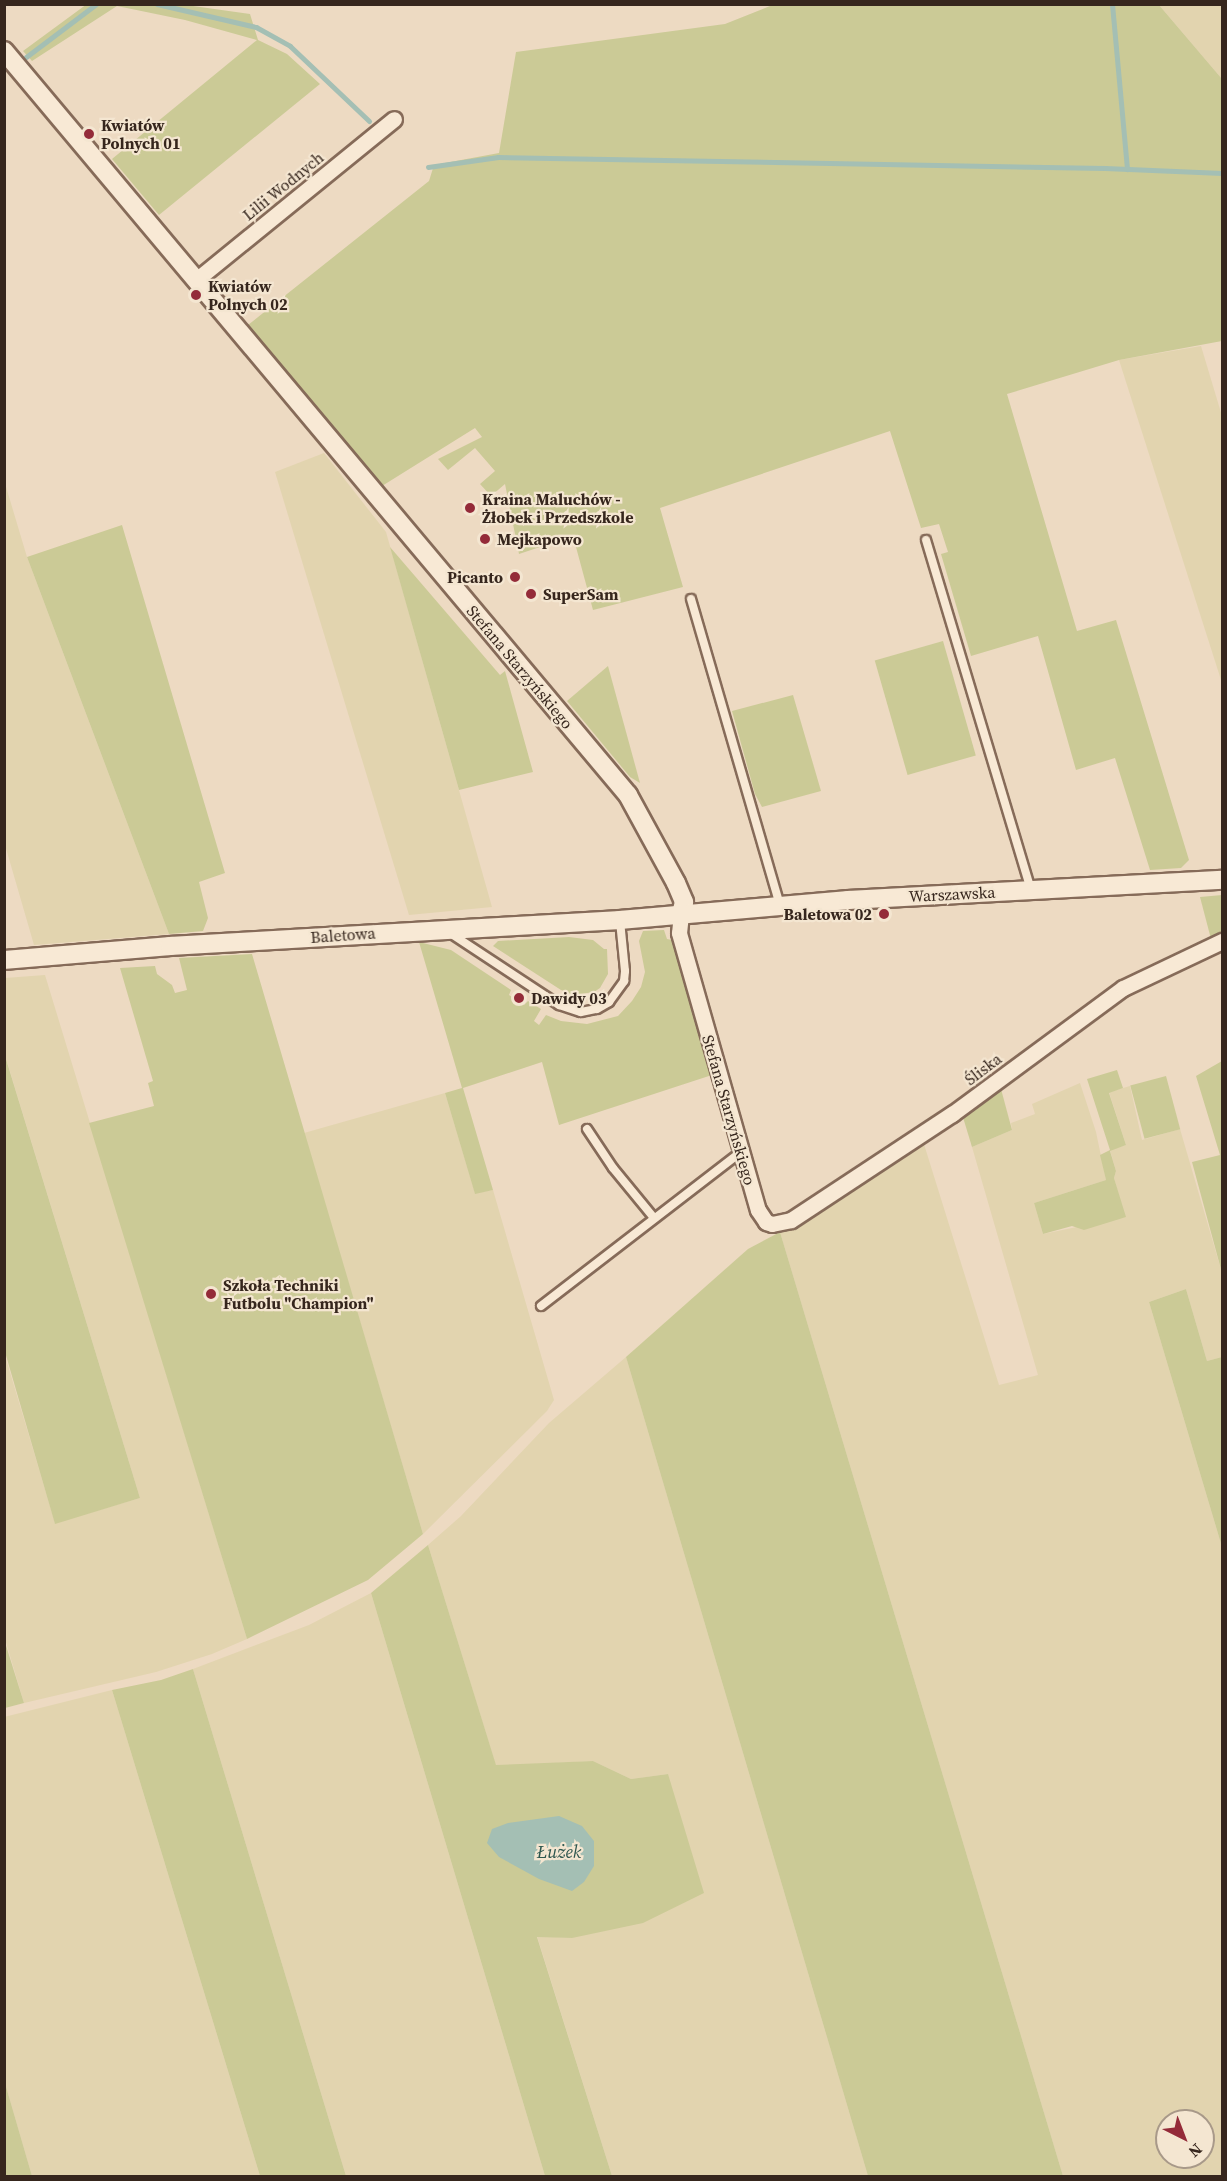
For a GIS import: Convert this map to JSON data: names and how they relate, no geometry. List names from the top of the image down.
{
  "streets": {
    "street": [
      "Lilii Wodnych",
      "Stefana Starzyńskiego",
      "Warszawska",
      "Baletowa",
      "Śliska"
    ]
  },
  "crossings": [
    ["Lilii Wodnych", "Stefana Starzyńskiego"],
    ["Stefana Starzyńskiego", "Warszawska"],
    ["Stefana Starzyńskiego", "Baletowa"],
    ["Stefana Starzyńskiego", "Śliska"],
    ["Warszawska", "Baletowa"]
  ],
  "water": ["Łużek"],
  "places": [
    "Kwiatów Polnych 01",
    "Kwiatów Polnych 02",
    "Kraina Maluchów - Żłobek i Przedszkole",
    "Mejkapowo",
    "Picanto",
    "SuperSam",
    "Baletowa 02",
    "Dawidy 03",
    "Szkoła Techniki Futbolu \"Champion\""
  ],
  "north": "bottom right"
}
